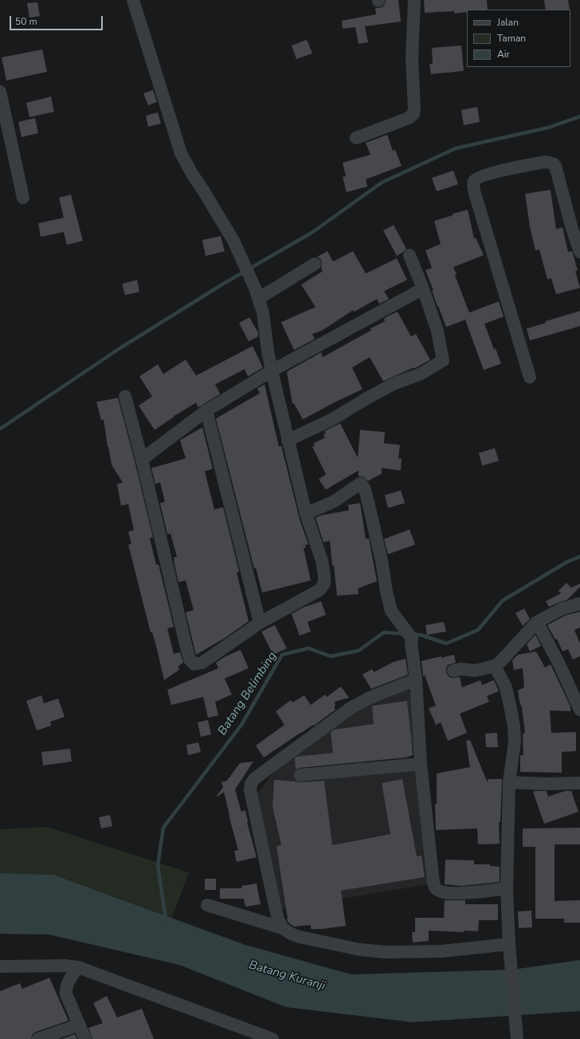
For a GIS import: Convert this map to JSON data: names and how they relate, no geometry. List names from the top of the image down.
{
  "water": ["Batang Belimbing", "Batang Kuranji"],
  "legend": ["Jalan", "Taman", "Air"],
  "scale_bar": "50 m"
}
